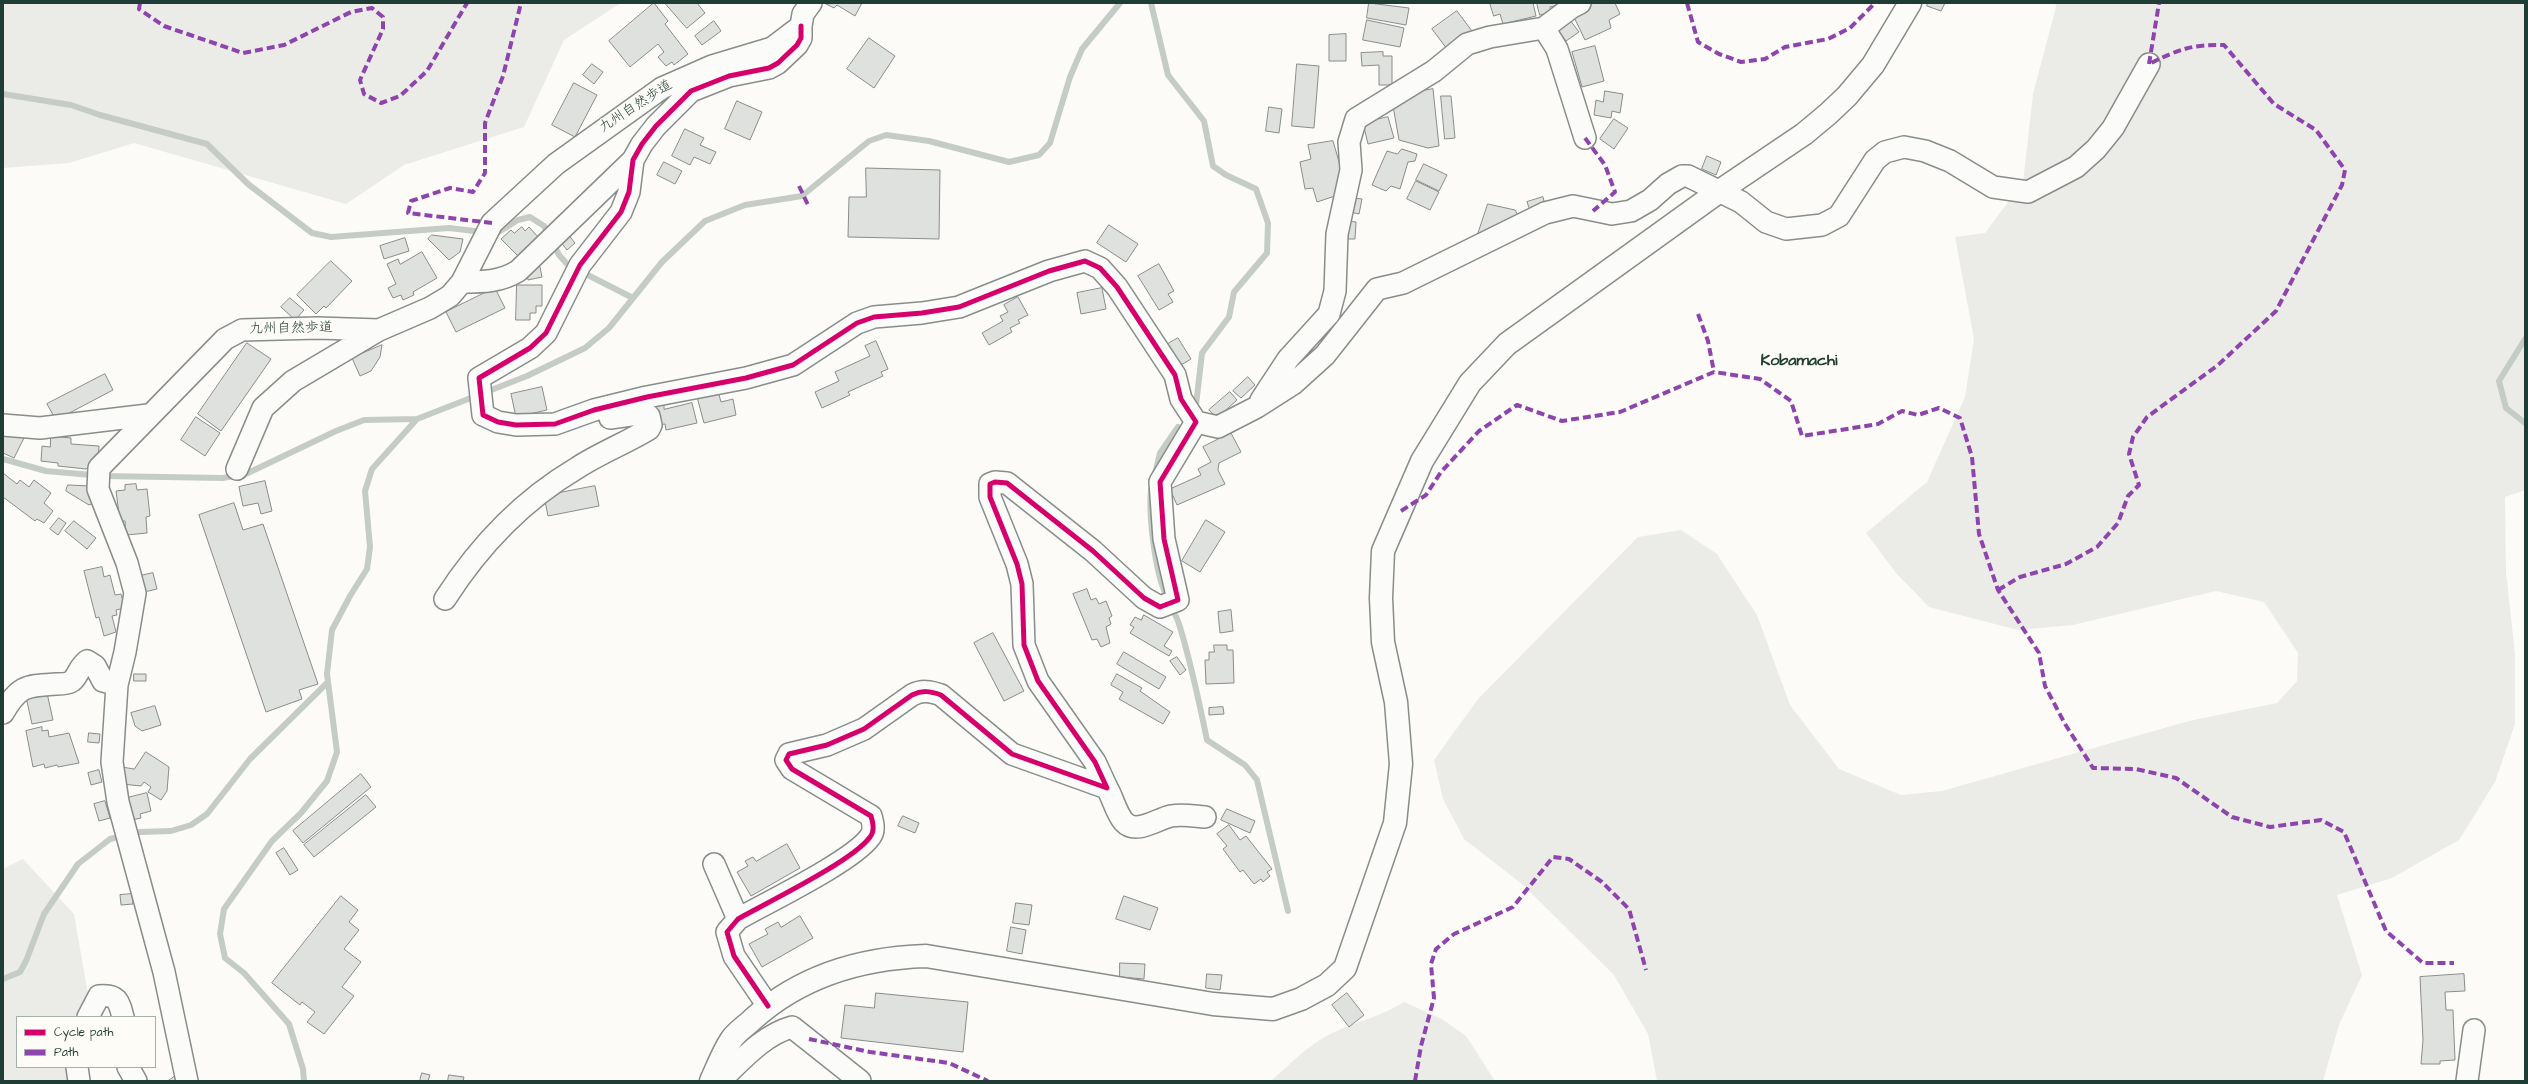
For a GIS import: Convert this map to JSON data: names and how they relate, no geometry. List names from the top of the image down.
{
  "streets": {
    "street": ["九州自然歩道"]
  },
  "districts": ["Kobamachi"],
  "legend": ["Cycle path", "Path"]
}
